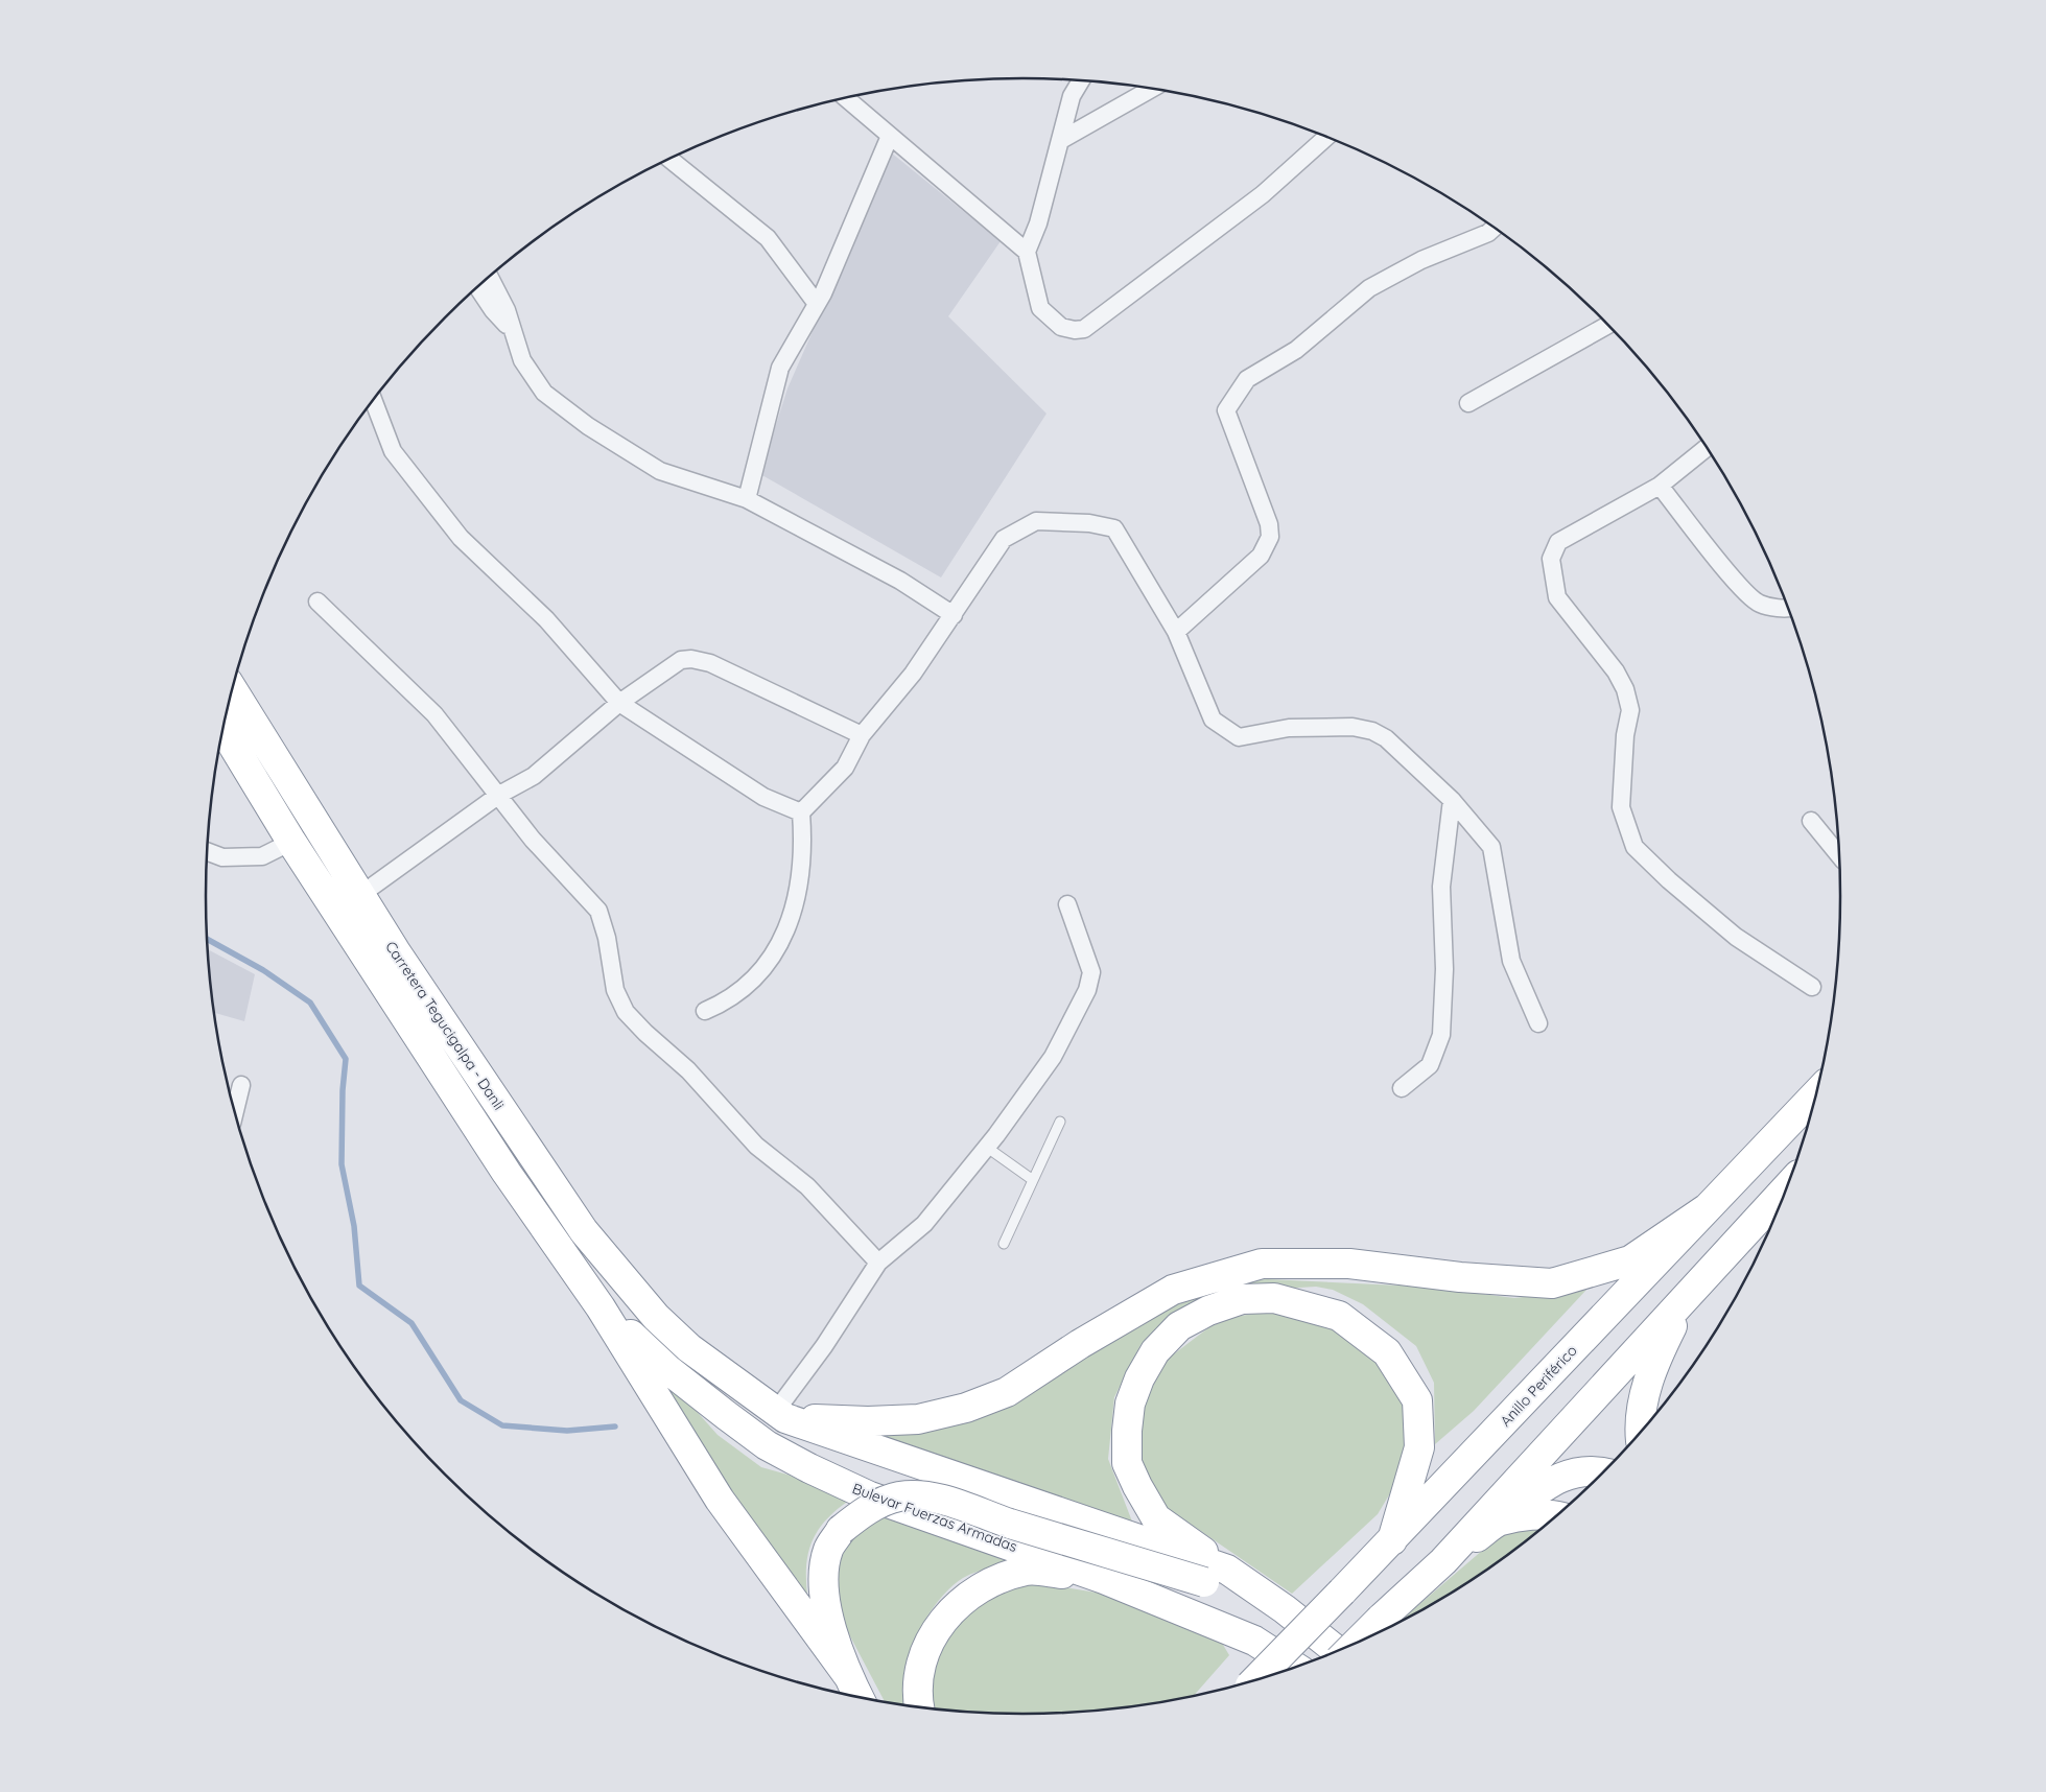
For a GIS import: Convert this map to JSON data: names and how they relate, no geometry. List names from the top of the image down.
{
  "streets": {
    "highway": ["Carretera Tegucigalpa - Danli", "Anillo Periférico", "Bulevar Fuerzas Armadas"]
  },
  "crossings": [
    ["Carretera Tegucigalpa - Danli", "Bulevar Fuerzas Armadas"]
  ]
}
